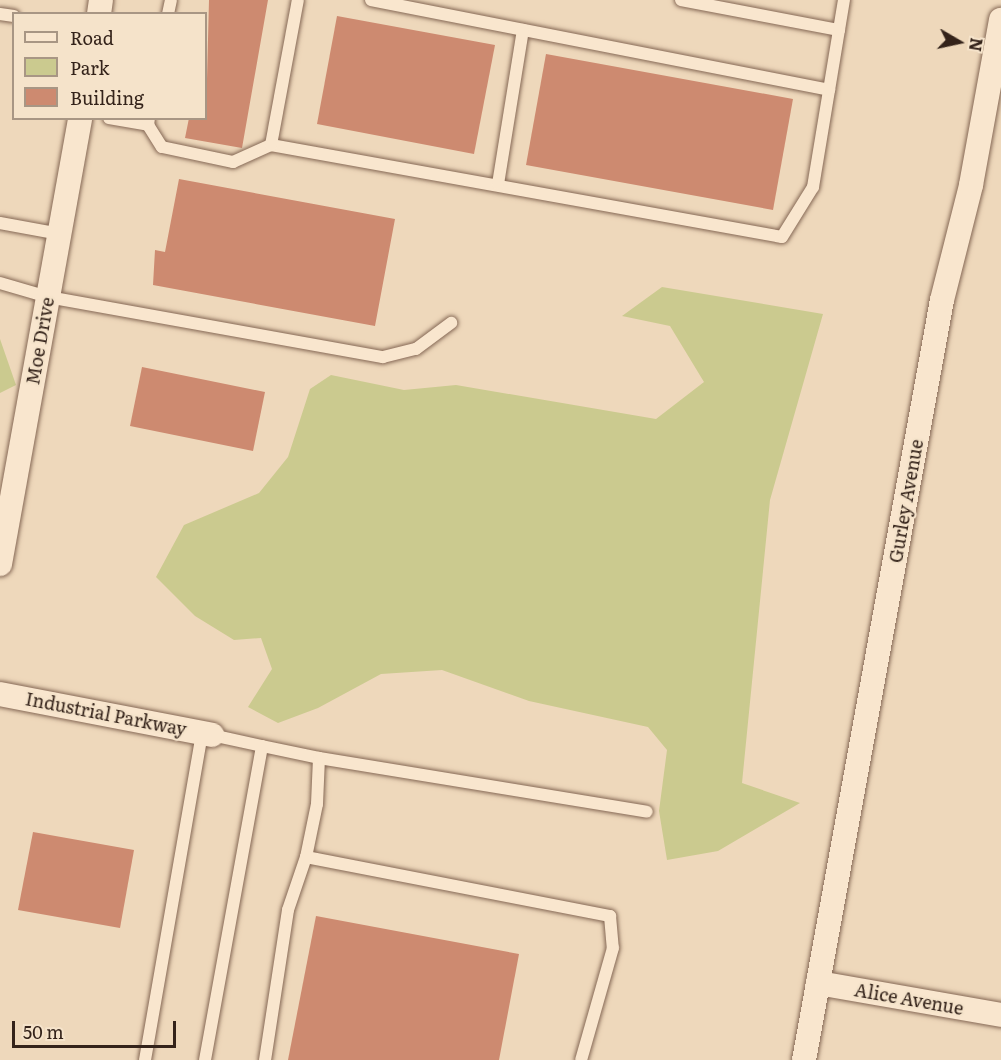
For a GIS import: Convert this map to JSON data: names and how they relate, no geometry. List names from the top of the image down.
{
  "streets": {
    "street": [
      "Moe Drive",
      "Gurley Avenue",
      "Industrial Parkway",
      "Alice Avenue"
    ]
  },
  "crossings": [
    ["Gurley Avenue", "Alice Avenue"]
  ],
  "legend": ["Road", "Park", "Building"],
  "scale_bar": "50 m",
  "north": "right"
}
